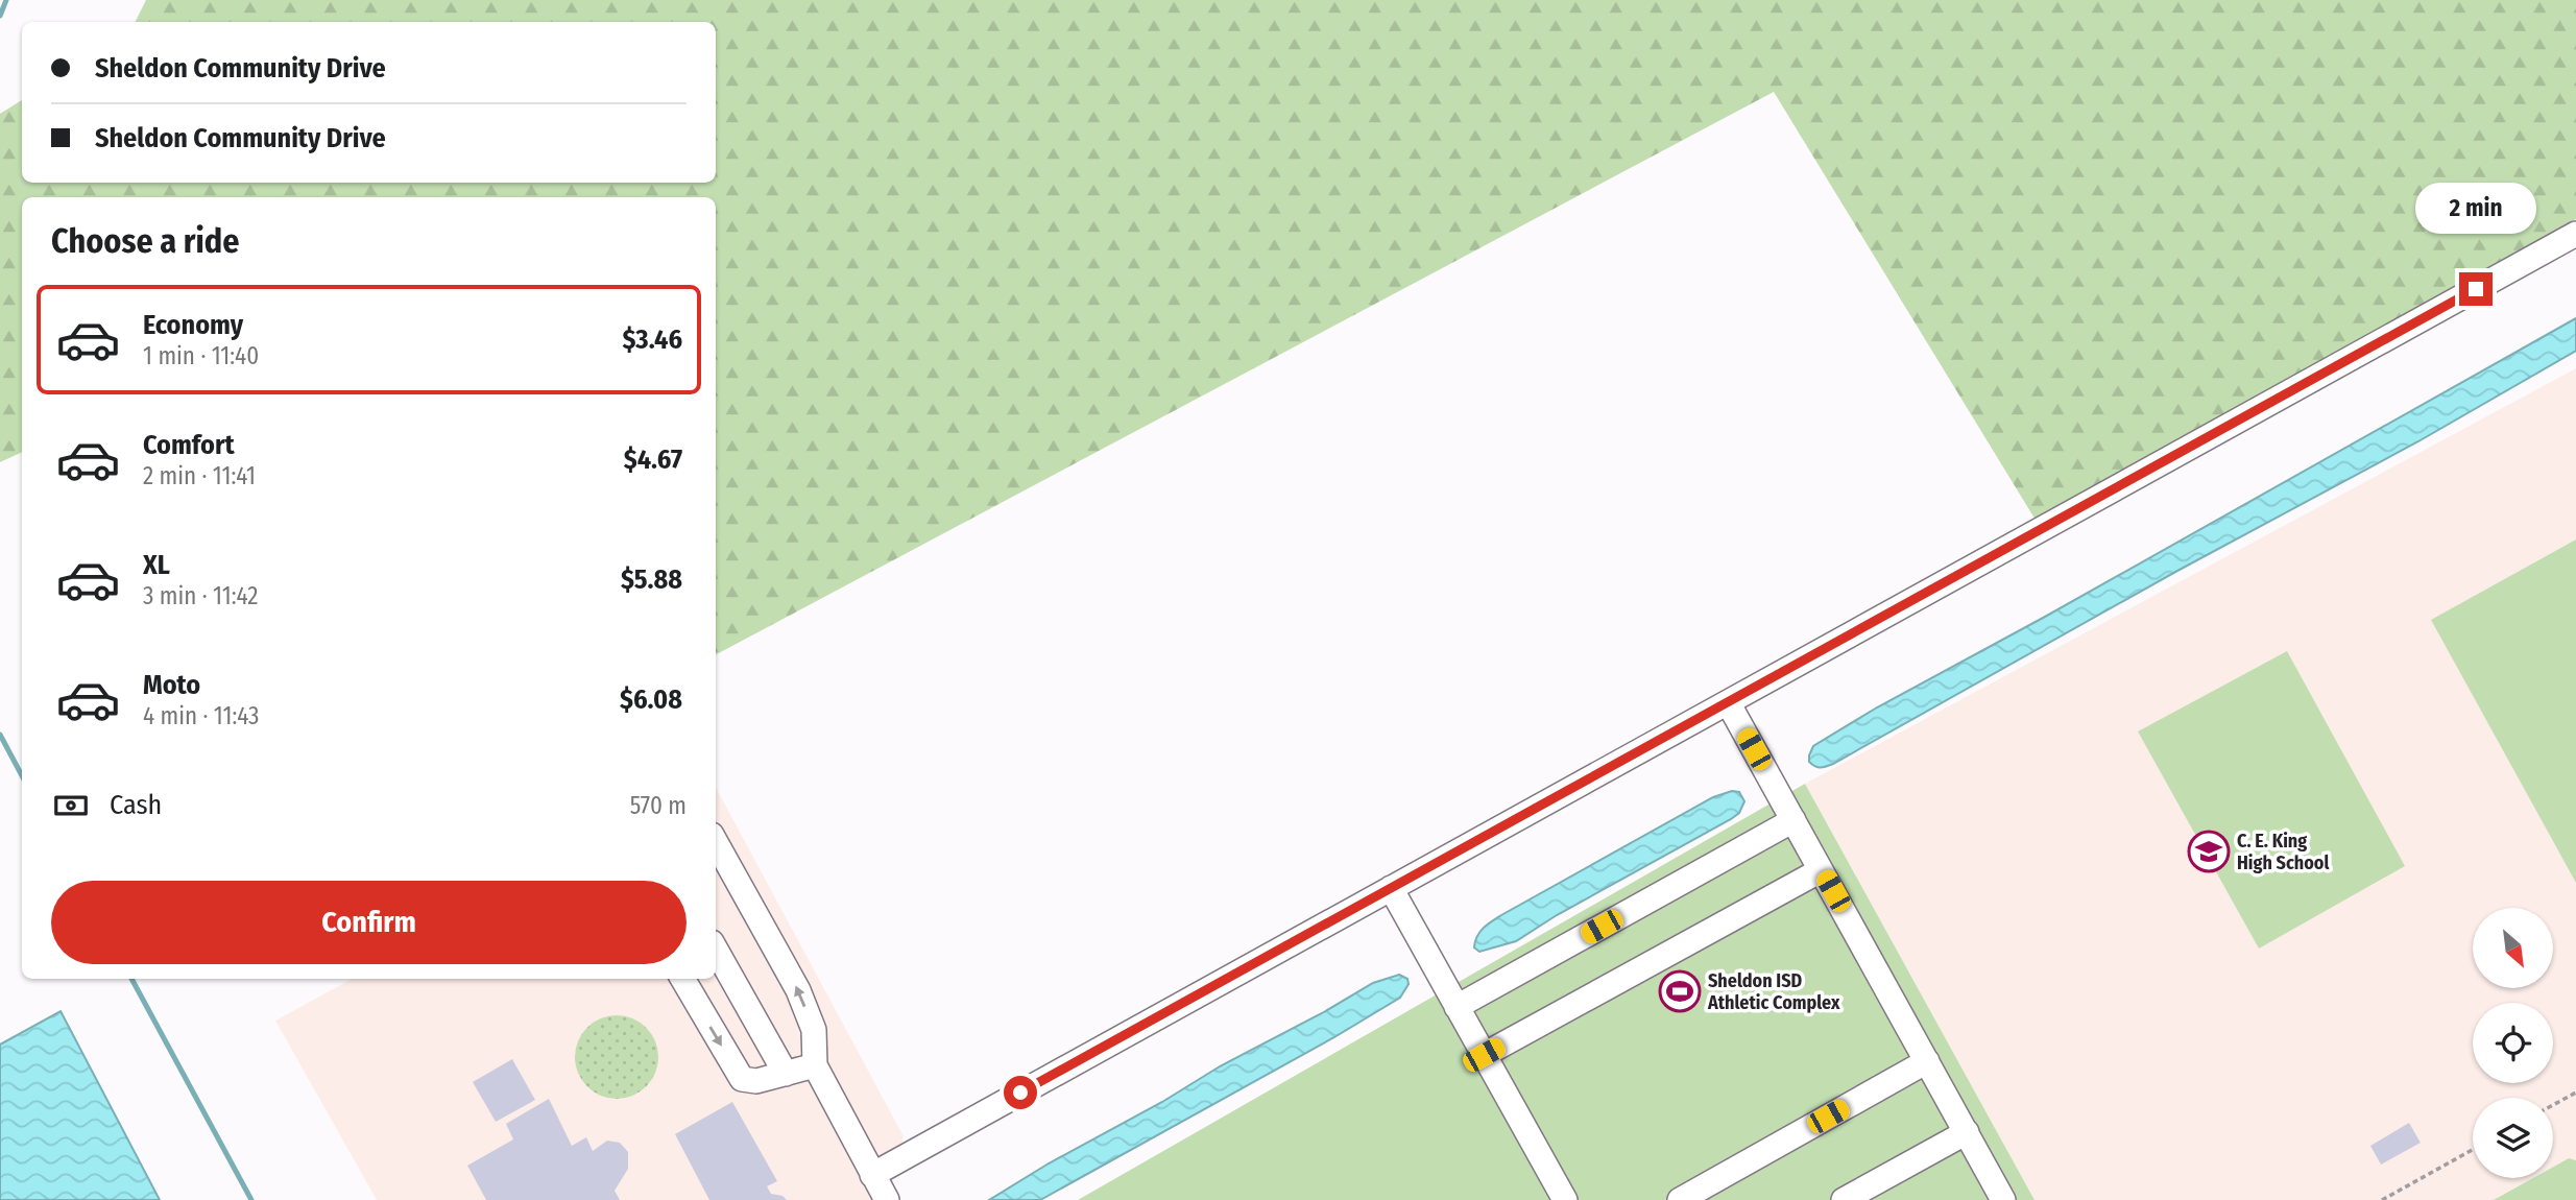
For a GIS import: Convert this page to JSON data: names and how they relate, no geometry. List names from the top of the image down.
{
  "places": {
    "school or university": ["C. E. King High School"],
    "sports": ["Sheldon ISD Athletic Complex"]
  },
  "north": "bottom right",
  "page": {
    "banner": ["Sheldon Community Drive", "Sheldon Community Drive"],
    "bubble": "2 min",
    "heading": "Choose a ride",
    "list": [
      {
        "name": "Economy",
        "note": "1 min · 11:40",
        "value": "$3.46"
      },
      {
        "name": "Comfort",
        "note": "2 min · 11:41",
        "value": "$4.67"
      },
      {
        "name": "XL",
        "note": "3 min · 11:42",
        "value": "$5.88"
      },
      {
        "name": "Moto",
        "note": "4 min · 11:43",
        "value": "$6.08"
      }
    ],
    "pay": ["Cash", "570 m"],
    "buttons": "Confirm"
  }
}
